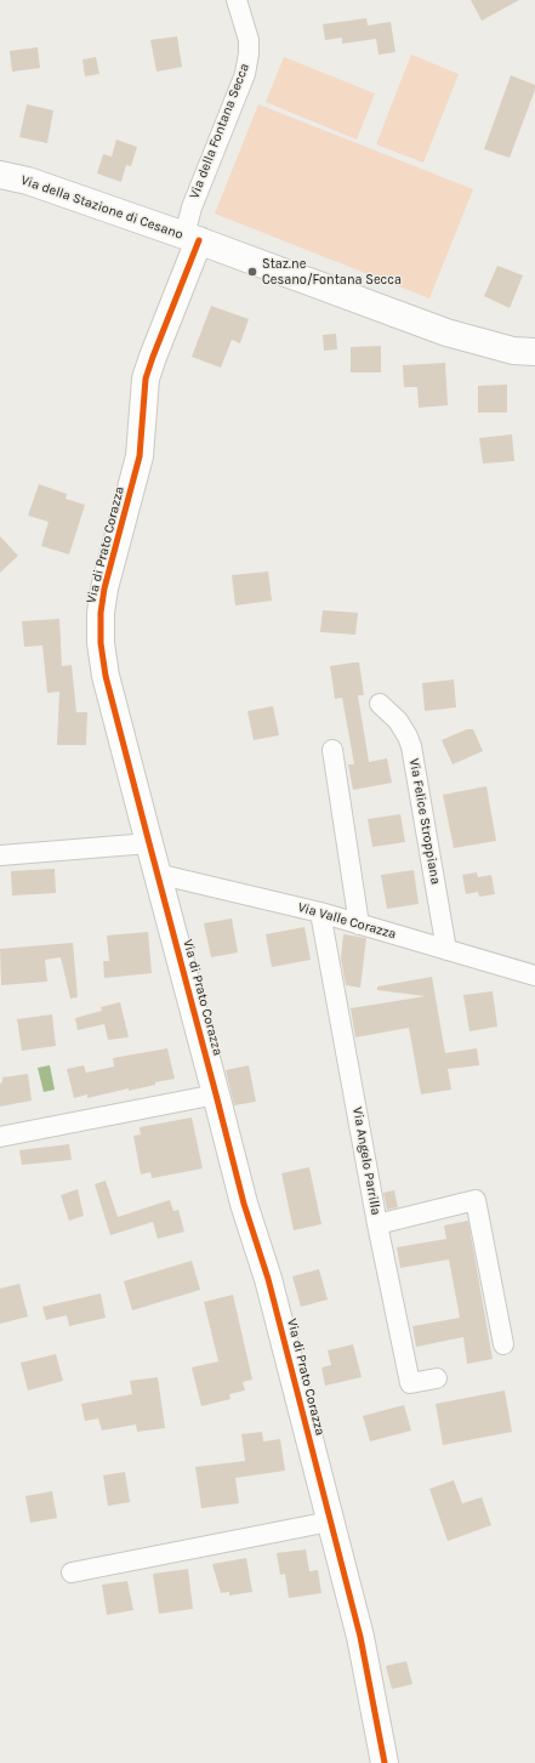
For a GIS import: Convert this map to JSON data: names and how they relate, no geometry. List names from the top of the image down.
{
  "streets": {
    "street": [
      "Via della Fontana Secca",
      "Via della Stazione di Cesano",
      "Via di Prato Corazza",
      "Via Felice Stroppiana",
      "Via Valle Corazza",
      "Via Angelo Parrilla"
    ]
  },
  "crossings": [
    ["Via della Fontana Secca", "Via della Stazione di Cesano"],
    ["Via della Fontana Secca", "Via di Prato Corazza"],
    ["Via della Stazione di Cesano", "Via di Prato Corazza"],
    ["Via di Prato Corazza", "Via Valle Corazza"],
    ["Via Felice Stroppiana", "Via Valle Corazza"],
    ["Via Valle Corazza", "Via Angelo Parrilla"]
  ],
  "places": ["Staz.ne Cesano/Fontana Secca"]
}
